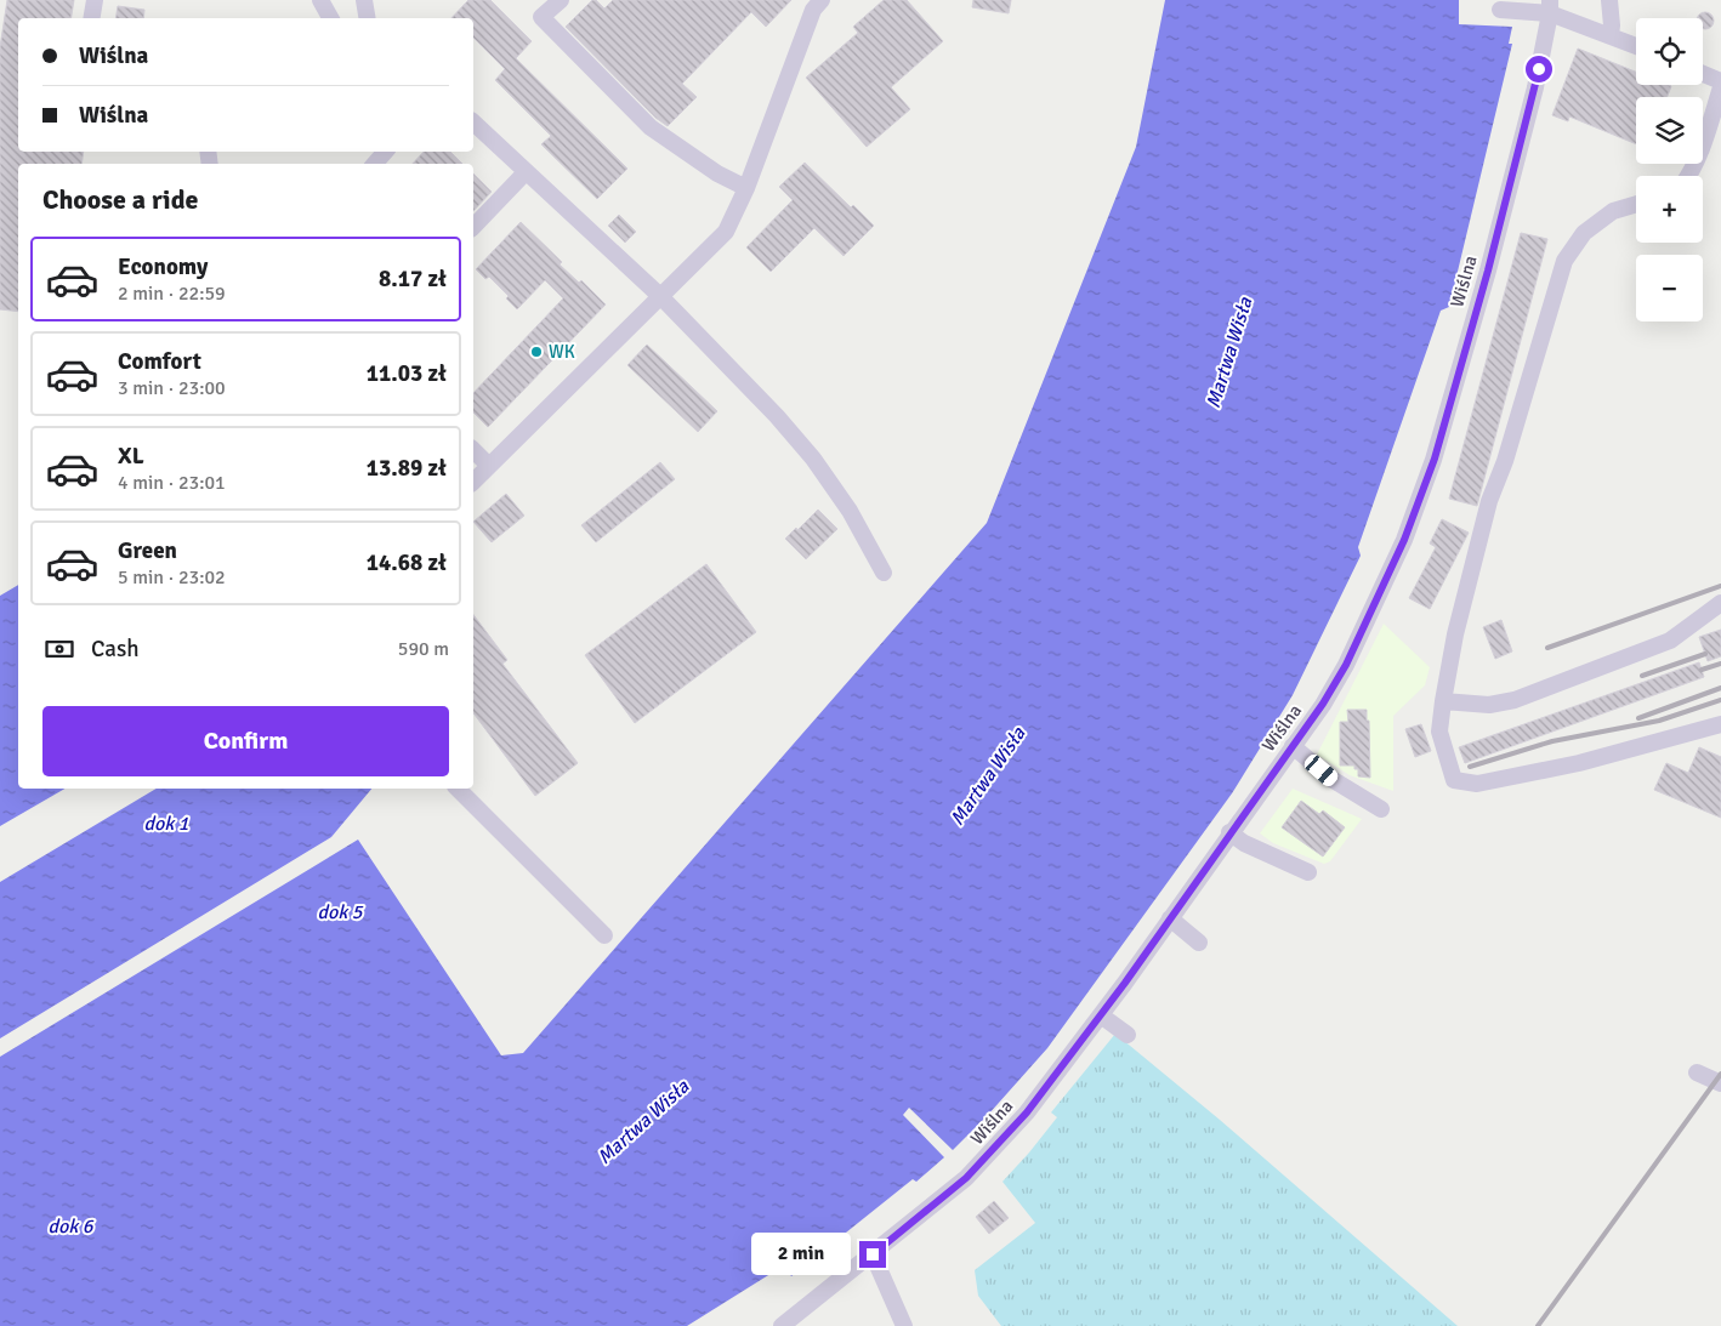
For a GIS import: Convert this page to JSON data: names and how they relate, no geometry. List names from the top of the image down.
{
  "streets": {
    "street": ["Wiślna"]
  },
  "water": [
    "Martwa Wisła",
    "dok 1",
    "dok 5",
    "dok 6"
  ],
  "places": ["WK"],
  "page": {
    "map_buttons": ["+", "−"],
    "banner": ["Wiślna", "Wiślna"],
    "heading": "Choose a ride",
    "list": [
      {
        "name": "Economy",
        "note": "2 min · 22:59",
        "value": "8.17 zł"
      },
      {
        "name": "Comfort",
        "note": "3 min · 23:00",
        "value": "11.03 zł"
      },
      {
        "name": "XL",
        "note": "4 min · 23:01",
        "value": "13.89 zł"
      },
      {
        "name": "Green",
        "note": "5 min · 23:02",
        "value": "14.68 zł"
      }
    ],
    "pay": ["Cash", "590 m"],
    "buttons": "Confirm",
    "bubble": "2 min"
  }
}
